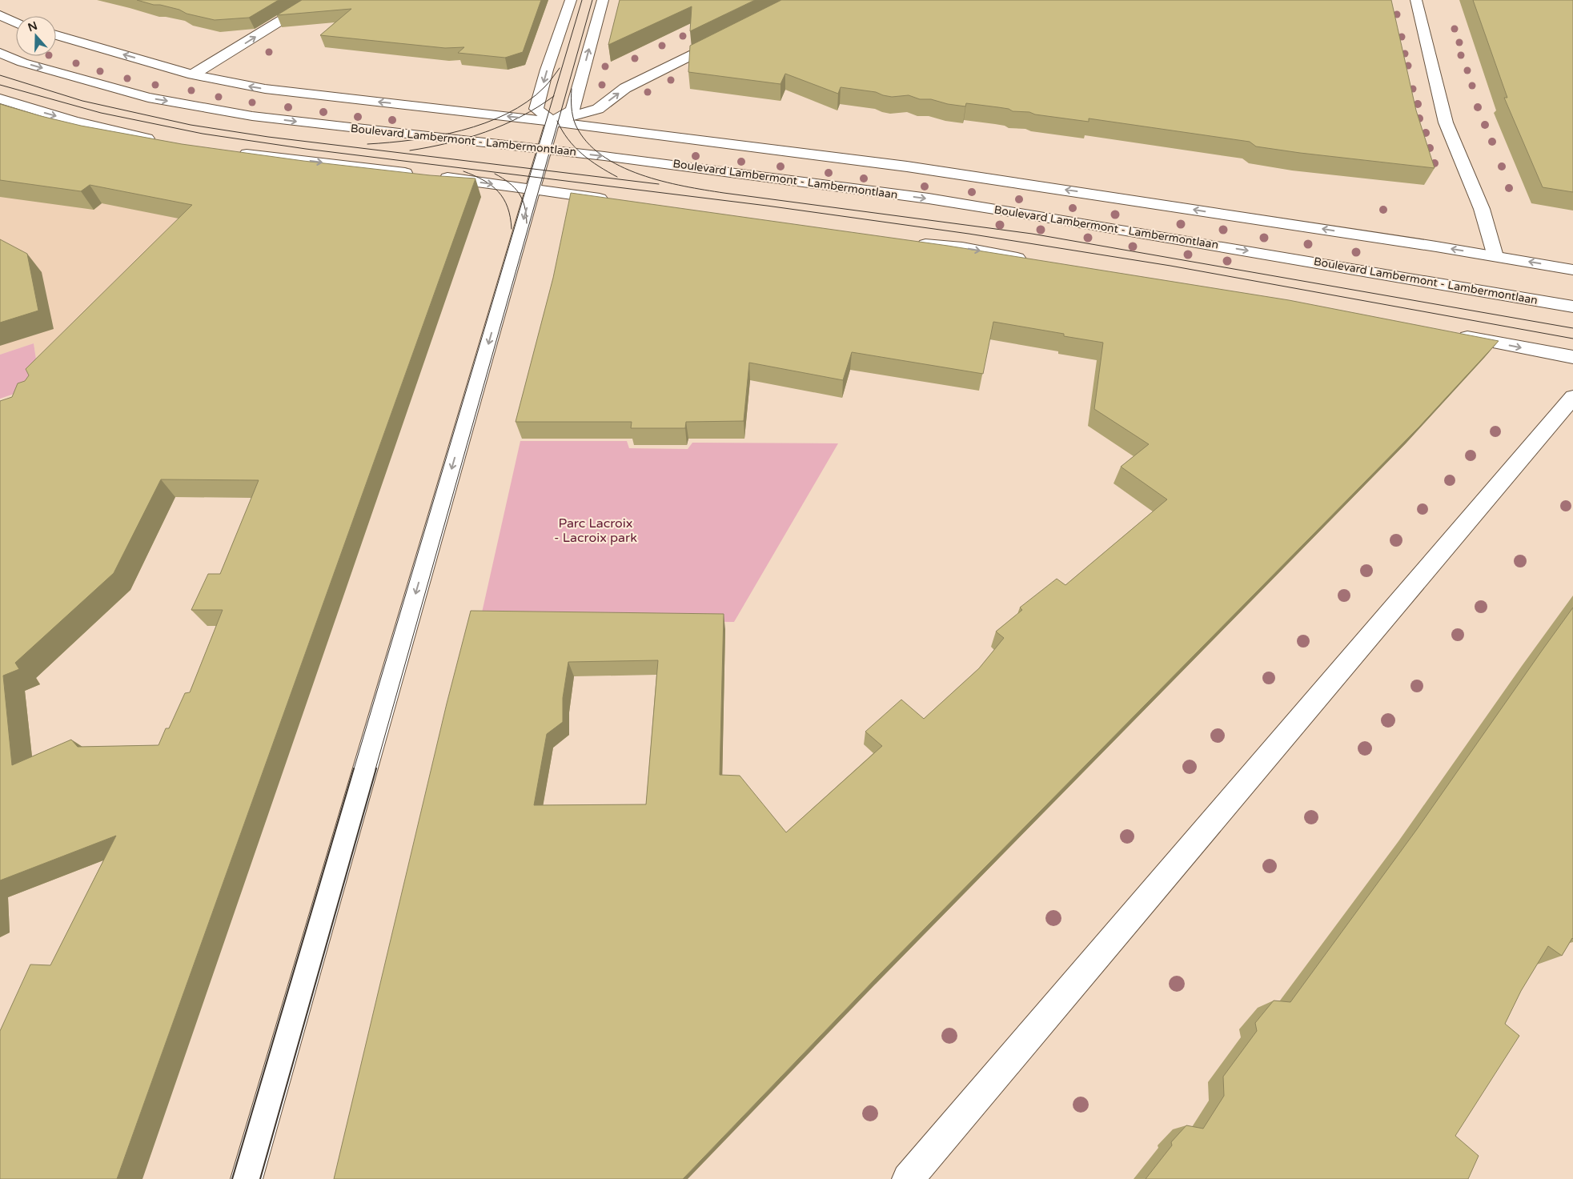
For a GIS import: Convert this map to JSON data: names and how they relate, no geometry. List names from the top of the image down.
{
  "streets": {
    "street": ["Boulevard Lambermont - Lambermontlaan"]
  },
  "parks": ["Parc Lacroix - Lacroix park"],
  "north": "top"
}
